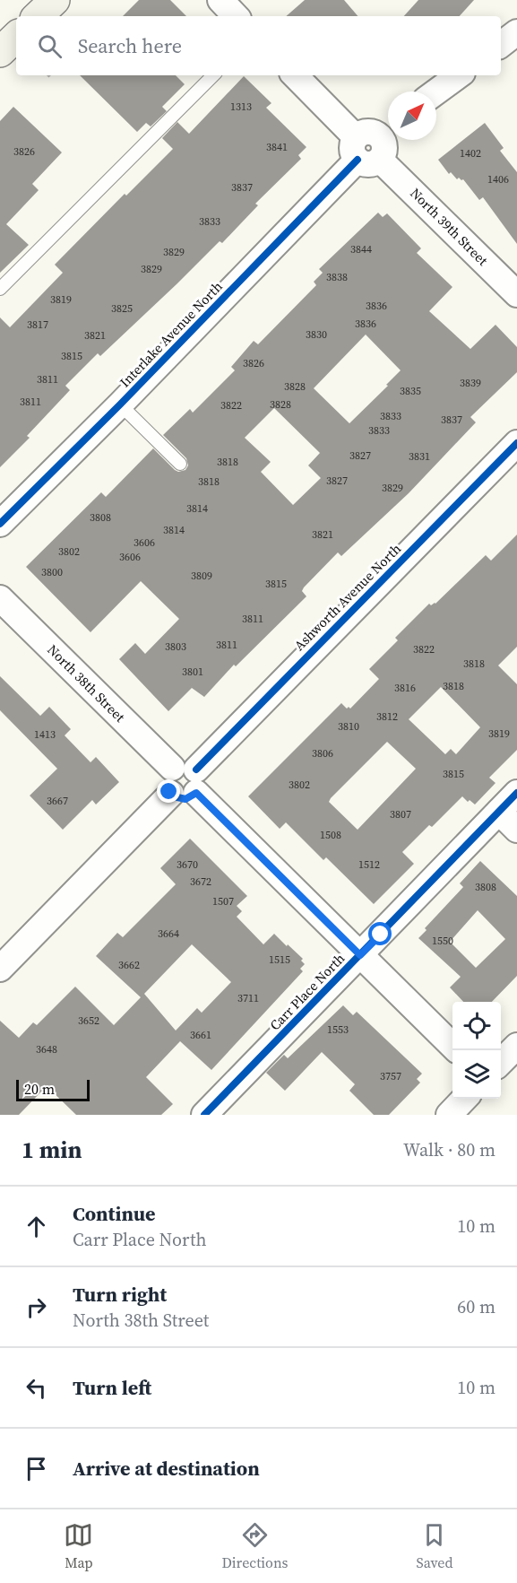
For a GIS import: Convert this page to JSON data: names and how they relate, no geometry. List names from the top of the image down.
{
  "streets": {
    "street": [
      "North 39th Street",
      "Interlake Avenue North",
      "Ashworth Avenue North",
      "North 38th Street",
      "Carr Place North"
    ]
  },
  "crossings": [
    ["North 39th Street", "Interlake Avenue North"],
    ["Ashworth Avenue North", "North 38th Street"],
    ["North 38th Street", "Carr Place North"]
  ],
  "house_numbers": [
    "1313",
    "3841",
    "3826",
    "1402",
    "1406",
    "3837",
    "3833",
    "3844",
    "3829",
    "3829",
    "3838",
    "3819",
    "3836",
    "3825",
    "3836",
    "3817",
    "3830",
    "3821",
    "3815",
    "3826",
    "3811",
    "3839",
    "3828",
    "3835",
    "3811",
    "3828",
    "3822",
    "3833",
    "3837",
    "3833",
    "3827",
    "3831",
    "3818",
    "3827",
    "3818",
    "3829",
    "3814",
    "3808",
    "3814",
    "3821",
    "3606",
    "3802",
    "3606",
    "3800",
    "3809",
    "3815",
    "3811",
    "3811",
    "3803",
    "3822",
    "3818",
    "3801",
    "3818",
    "3816",
    "3812",
    "3810",
    "3819",
    "1413",
    "3806",
    "3815",
    "3802",
    "3667",
    "3807",
    "1508",
    "3670",
    "1512",
    "3672",
    "3808",
    "1507",
    "3664",
    "1550",
    "1515",
    "3662",
    "3711",
    "3652",
    "1553",
    "3661",
    "3648",
    "3757"
  ],
  "scale_bar": "20 m",
  "north": "top right",
  "page": {
    "search": "Search here",
    "scale": "20 m",
    "heading": ["1 min", "Walk · 80 m"],
    "list": [
      ["Continue", "Carr Place North", "10 m"],
      ["Turn right", "North 38th Street", "60 m"],
      ["Turn left", "10 m"],
      "Arrive at destination"
    ],
    "nav": ["Map", "Directions", "Saved"]
  }
}
